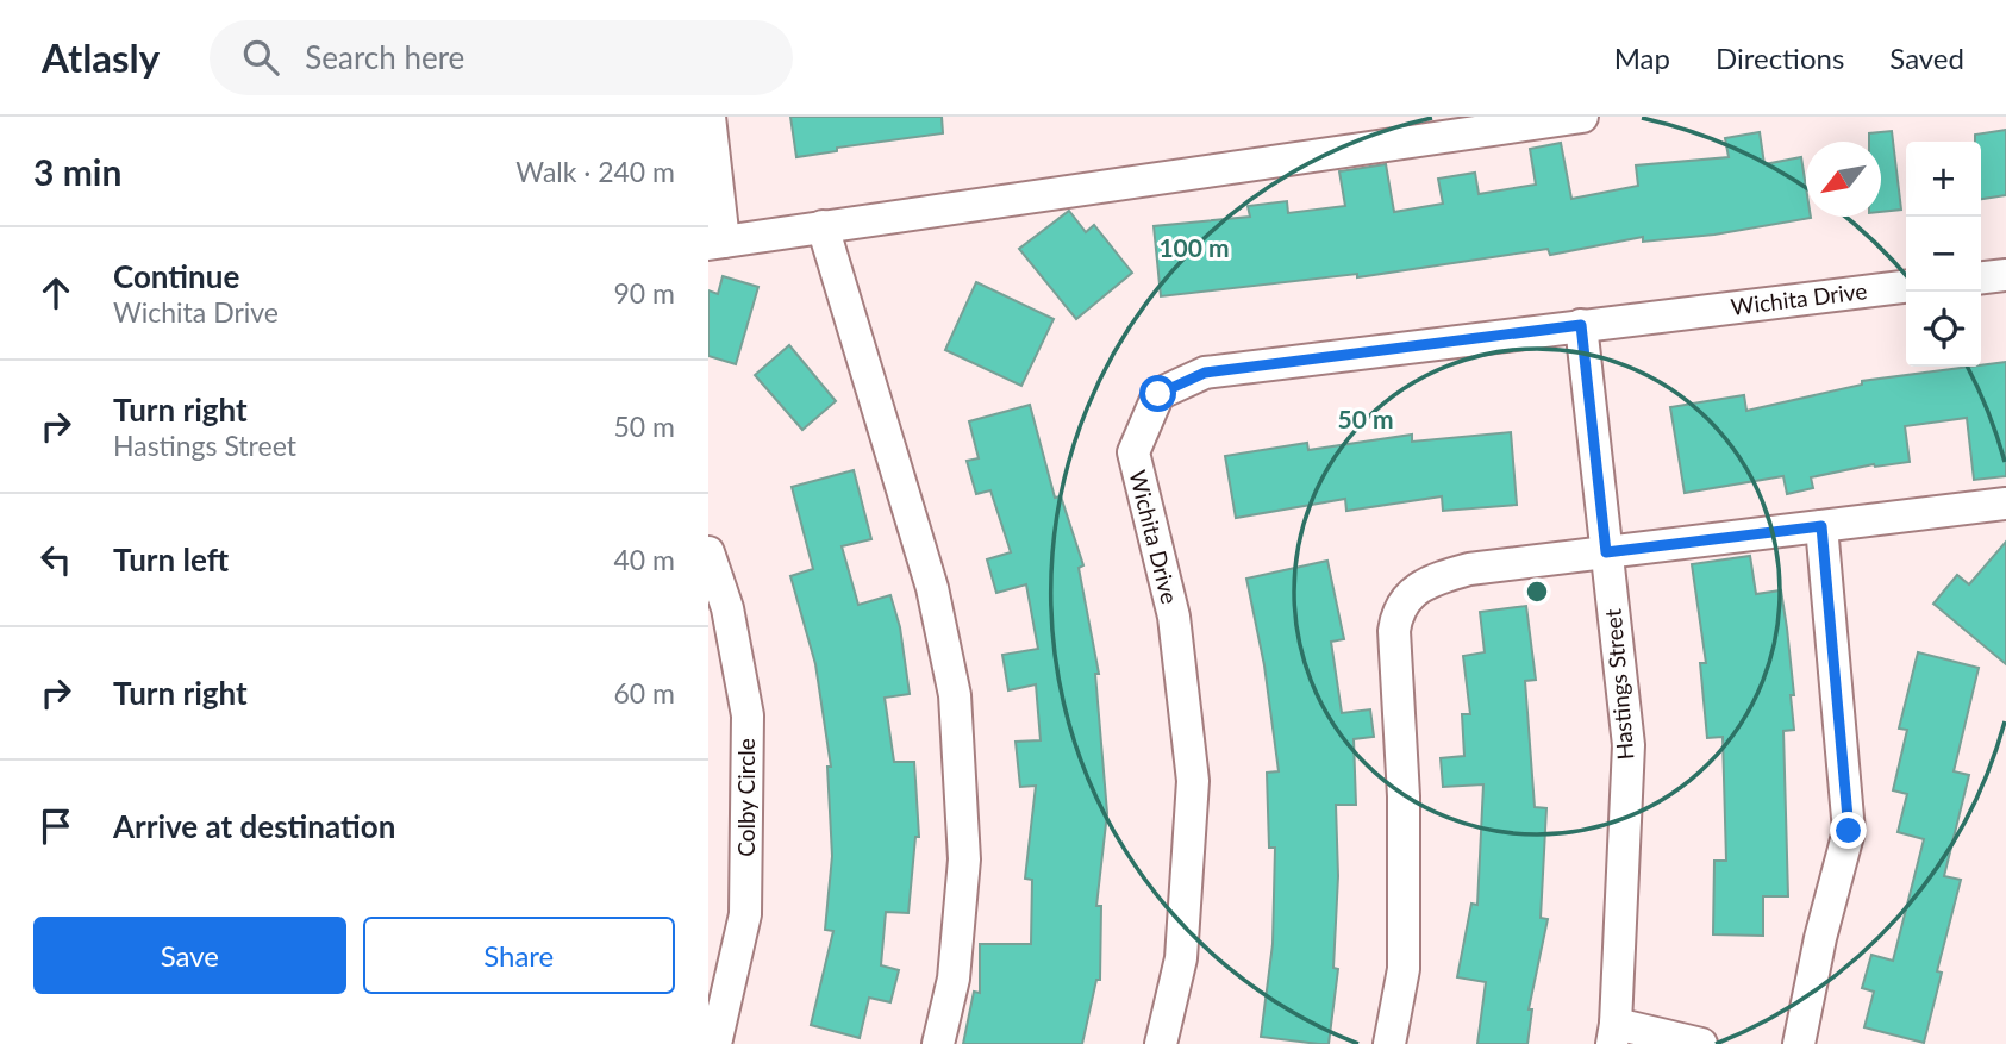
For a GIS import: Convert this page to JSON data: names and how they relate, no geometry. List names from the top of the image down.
{
  "streets": {
    "street": ["Wichita Drive", "Hastings Street", "Colby Circle"]
  },
  "crossings": [
    ["Wichita Drive", "Hastings Street"]
  ],
  "north": "bottom left",
  "page": {
    "header": "Atlasly",
    "search": "Search here",
    "nav": ["Map", "Directions", "Saved"],
    "heading": ["3 min", "Walk · 240 m"],
    "map_buttons": ["+", "−"],
    "list": [
      ["Continue", "Wichita Drive", "90 m"],
      ["Turn right", "Hastings Street", "50 m"],
      ["Turn left", "40 m"],
      ["Turn right", "60 m"],
      "Arrive at destination"
    ],
    "buttons": ["Save", "Share"]
  },
  "rings": ["100 m", "50 m"]
}
